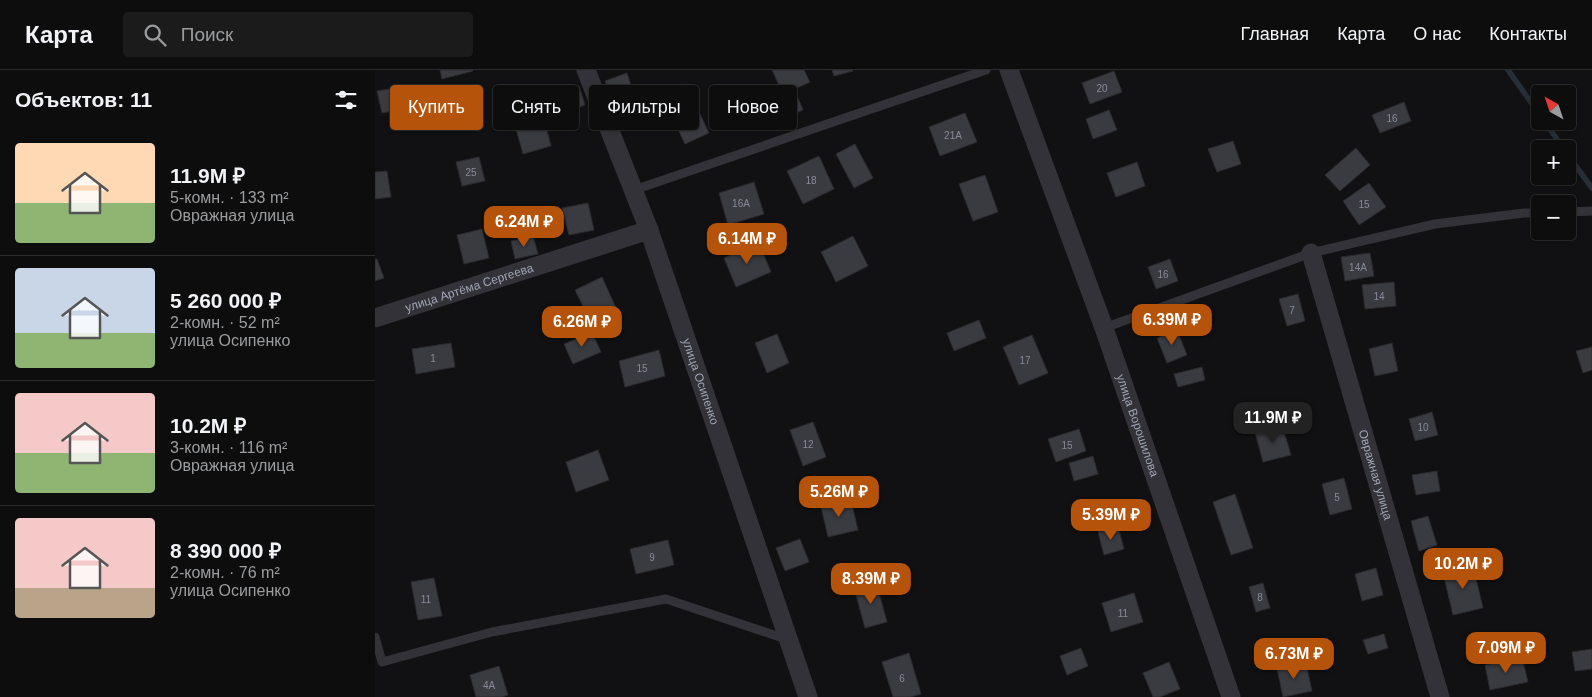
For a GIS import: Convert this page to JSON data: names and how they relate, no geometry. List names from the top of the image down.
{
  "streets": {
    "street": [
      "улица Артёма Сергеева",
      "улица Осипенко",
      "улица Ворошилова",
      "Овражная улица"
    ]
  },
  "crossings": [
    ["улица Артёма Сергеева", "улица Осипенко"]
  ],
  "house_numbers": [
    "20",
    "16",
    "21А",
    "25",
    "18",
    "16А",
    "15",
    "14А",
    "16",
    "14",
    "7",
    "1",
    "17",
    "15",
    "10",
    "12",
    "15",
    "5",
    "9",
    "8",
    "11",
    "11",
    "6",
    "4А"
  ],
  "north": "top left",
  "page": {
    "header": "Карта",
    "search": "Поиск",
    "nav": [
      "Главная",
      "Карта",
      "О нас",
      "Контакты"
    ],
    "heading": "Объектов: 11",
    "map_buttons": ["+", "−"],
    "chip": [
      "Купить",
      "Снять",
      "Фильтры",
      "Новое"
    ],
    "list": [
      {
        "name": "11.9M ₽",
        "note": "5-комн. · 133 m² · Овражная улица"
      },
      {
        "name": "5 260 000 ₽",
        "note": "2-комн. · 52 m² · улица Осипенко"
      },
      {
        "name": "10.2M ₽",
        "note": "3-комн. · 116 m² · Овражная улица"
      },
      {
        "name": "8 390 000 ₽",
        "note": "2-комн. · 76 m² · улица Осипенко"
      }
    ],
    "price": [
      "6.24M ₽",
      "6.14M ₽",
      "6.39M ₽",
      "6.26M ₽",
      "11.9M ₽",
      "5.26M ₽",
      "5.39M ₽",
      "10.2M ₽",
      "8.39M ₽",
      "7.09M ₽",
      "6.73M ₽"
    ]
  }
}
